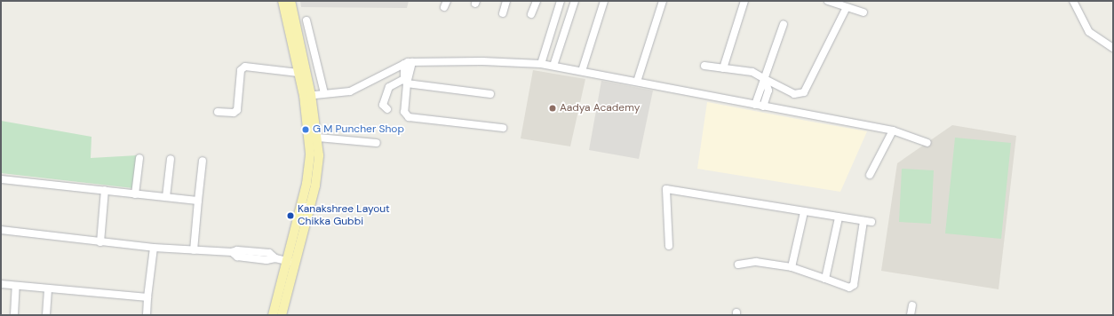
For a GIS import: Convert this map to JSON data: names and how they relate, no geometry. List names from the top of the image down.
{
  "places": ["Aadya Academy", "G M Puncher Shop", "Kanakshree Layout Chikka Gubbi"]
}
